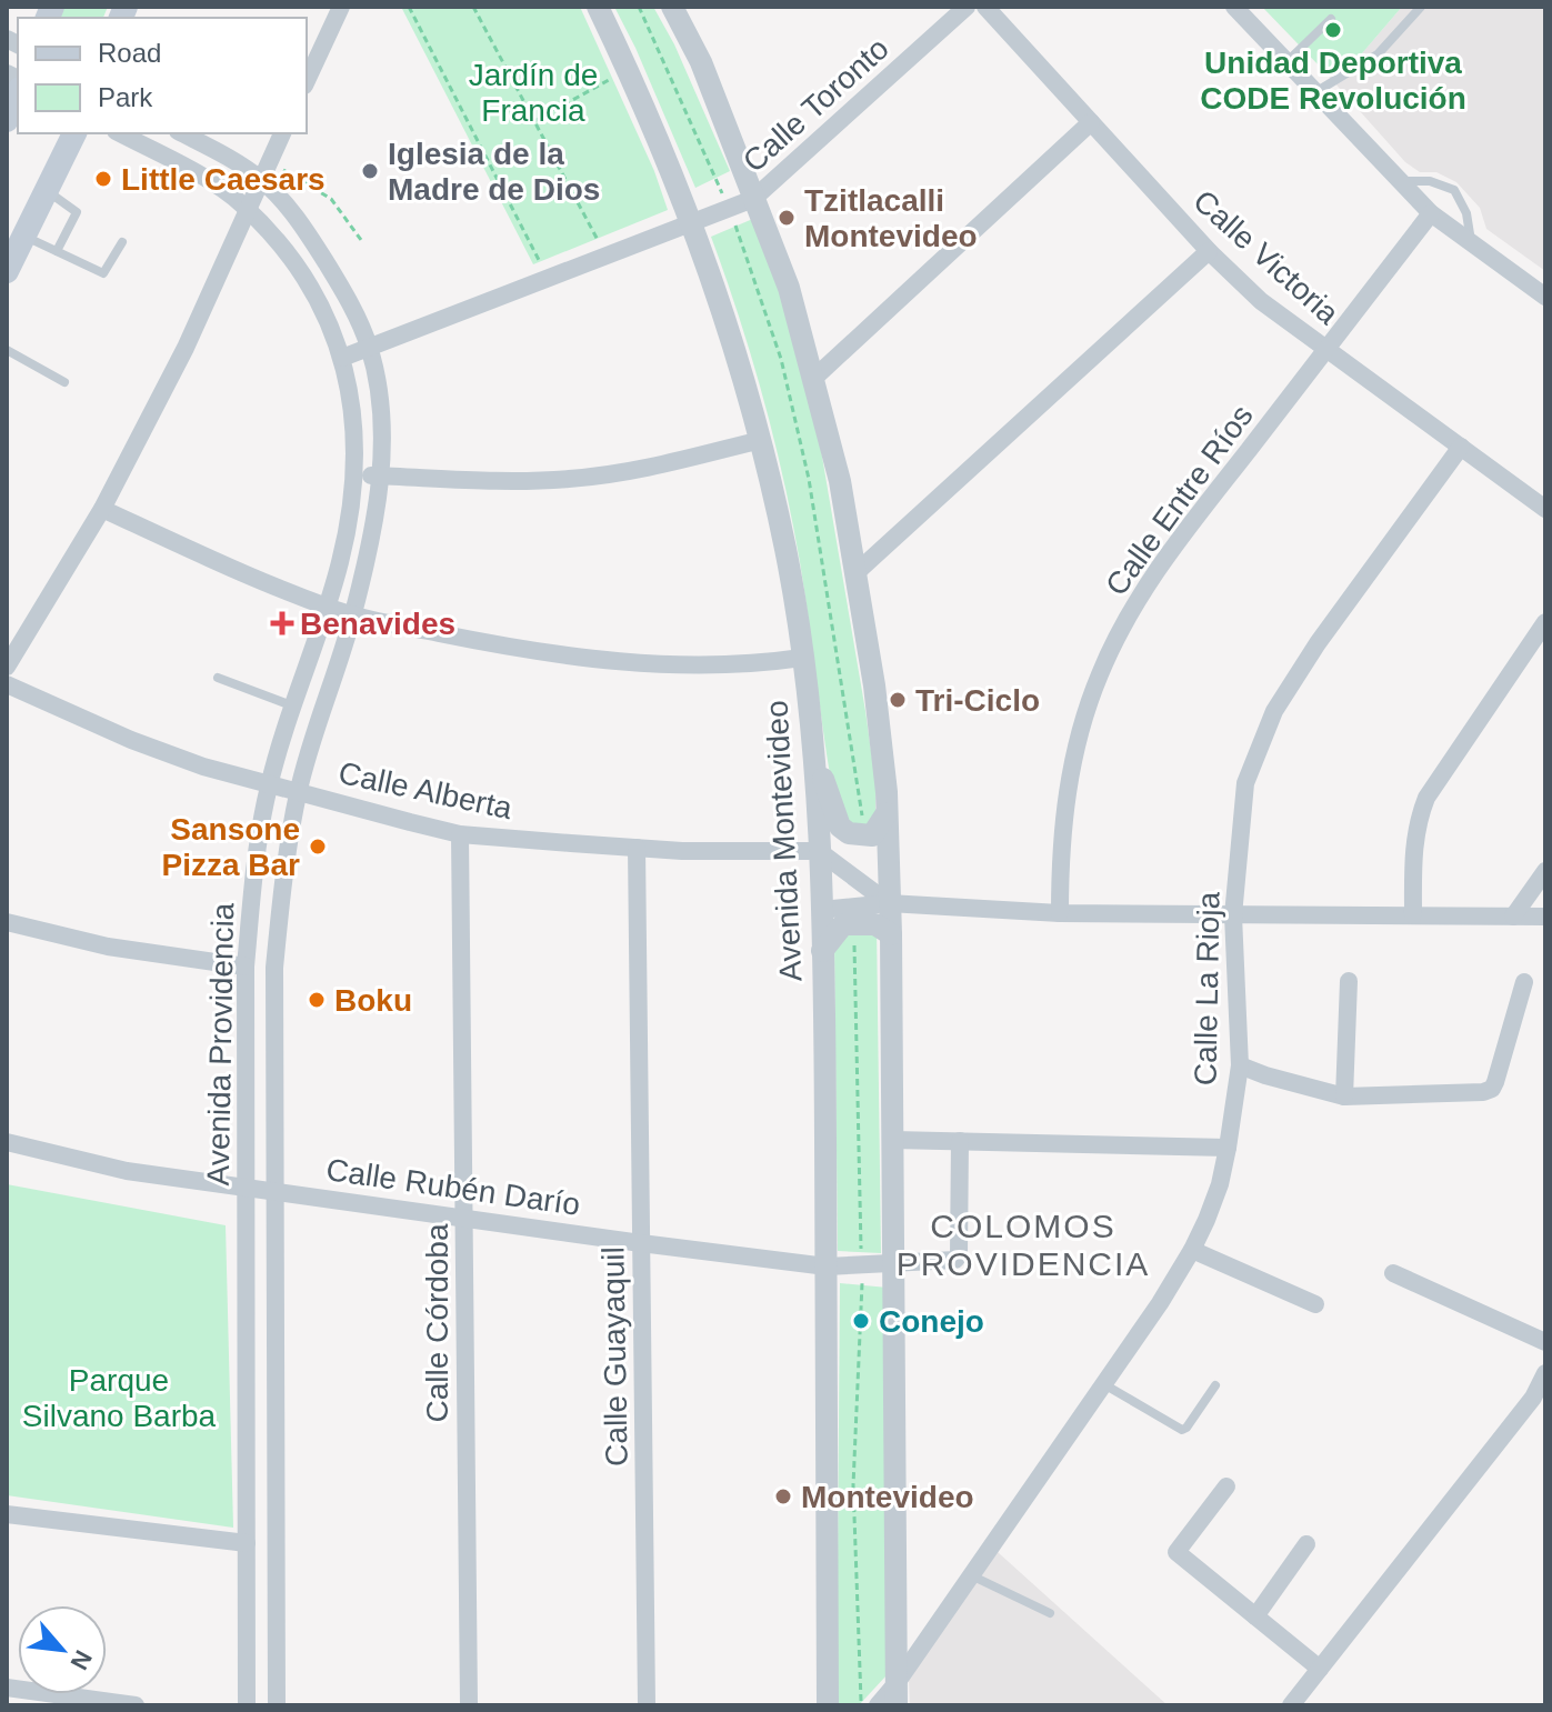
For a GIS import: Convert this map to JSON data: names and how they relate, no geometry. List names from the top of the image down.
{
  "streets": {
    "street": [
      "Calle Toronto",
      "Calle Victoria",
      "Calle Entre Ríos",
      "Calle Alberta",
      "Avenida Montevideo",
      "Calle La Rioja",
      "Avenida Providencia",
      "Calle Rubén Darío",
      "Calle Córdoba",
      "Calle Guayaquil"
    ]
  },
  "crossings": [
    ["Calle Toronto", "Avenida Montevideo"],
    ["Calle Toronto", "Avenida Providencia"],
    ["Calle Victoria", "Calle Entre Ríos"],
    ["Calle Victoria", "Calle La Rioja"],
    ["Calle Alberta", "Avenida Montevideo"],
    ["Calle Alberta", "Avenida Providencia"],
    ["Calle Alberta", "Calle Córdoba"],
    ["Calle Alberta", "Calle Guayaquil"],
    ["Avenida Montevideo", "Calle Rubén Darío"],
    ["Avenida Providencia", "Calle Rubén Darío"],
    ["Calle Rubén Darío", "Calle Córdoba"],
    ["Calle Rubén Darío", "Calle Guayaquil"]
  ],
  "districts": ["COLOMOS PROVIDENCIA"],
  "parks": ["Jardín de Francia", "Parque Silvano Barba"],
  "places": {
    "other": [
      "Unidad Deportiva CODE Revolución",
      "Iglesia de la Madre de Dios",
      "Little Caesars",
      "Tzitlacalli Montevideo",
      "Tri-Ciclo",
      "Sansone Pizza Bar",
      "Boku",
      "Conejo",
      "Montevideo"
    ],
    "health": ["Benavides"]
  },
  "legend": ["Road", "Park"],
  "north": "bottom right"
}
